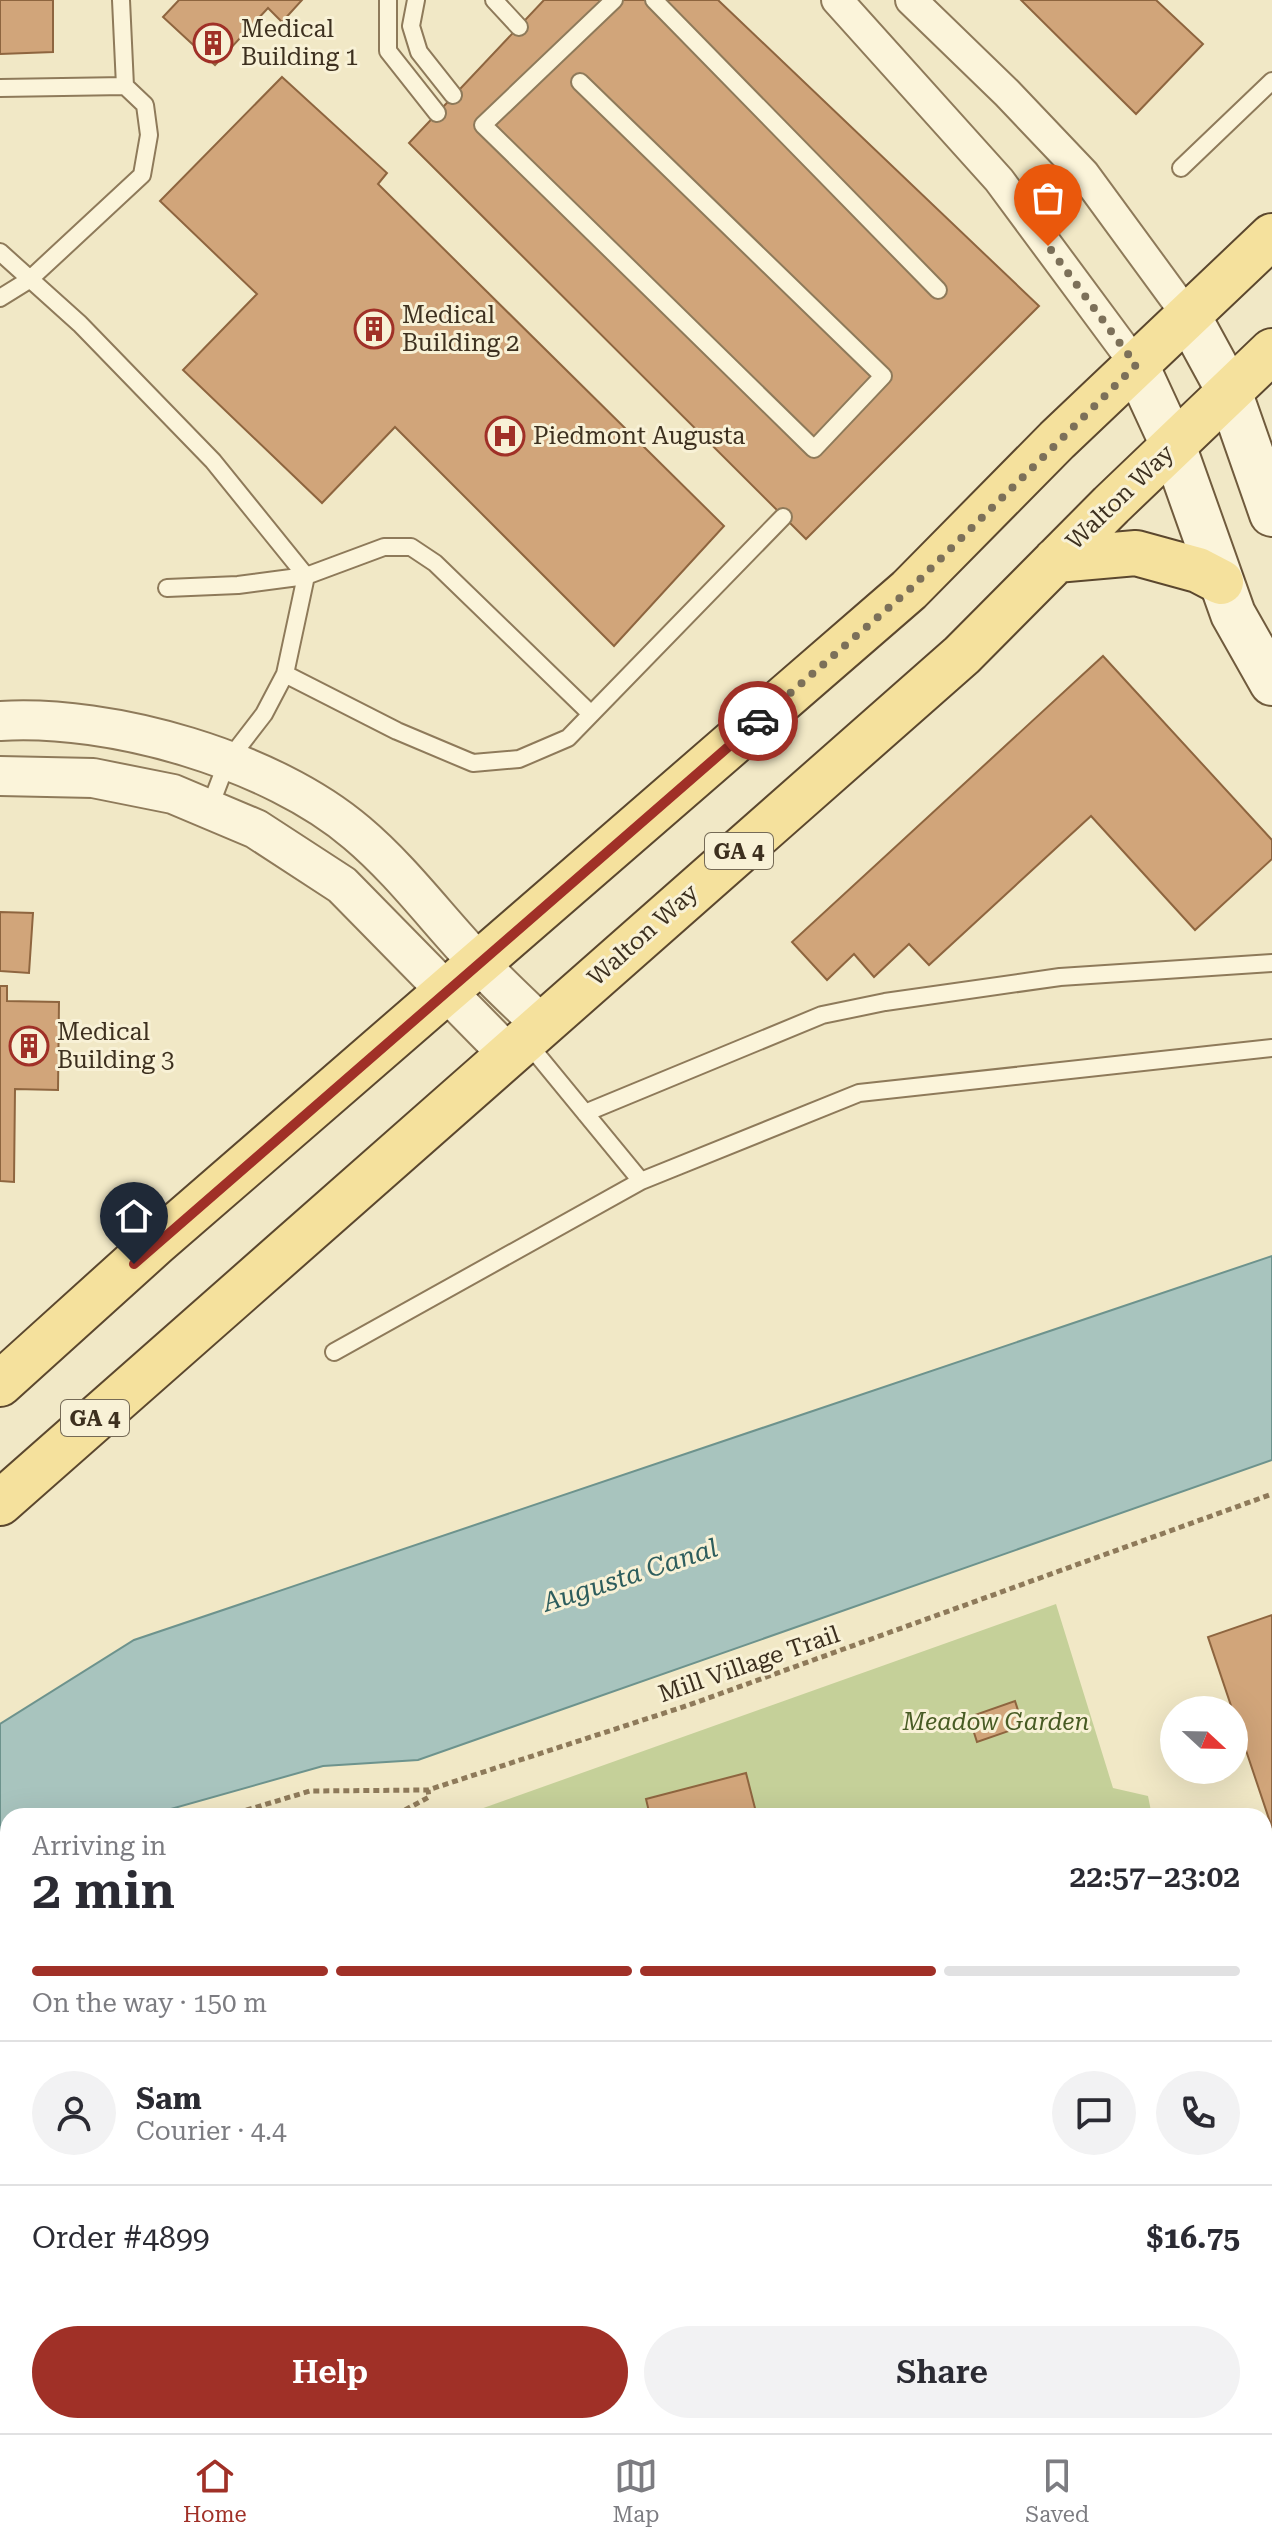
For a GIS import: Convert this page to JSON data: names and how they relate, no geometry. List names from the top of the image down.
{
  "streets": {
    "main road": ["Walton Way", "GA 4"],
    "path": ["Mill Village Trail"]
  },
  "water": ["Augusta Canal"],
  "parks": ["Meadow Garden"],
  "places": {
    "building": ["Medical Building 1", "Medical Building 2", "Medical Building 3"],
    "hospital": ["Piedmont Augusta"]
  },
  "north": "right",
  "page": {
    "heading": ["2 min", "Arriving in", "22:57–23:02"],
    "panel": [
      "Sam",
      "Courier · 4.4",
      "Order #4899",
      "$16.75"
    ],
    "bar": "On the way · 150 m",
    "buttons": ["Help", "Share"],
    "tabs": ["Home", "Map", "Saved"]
  }
}
